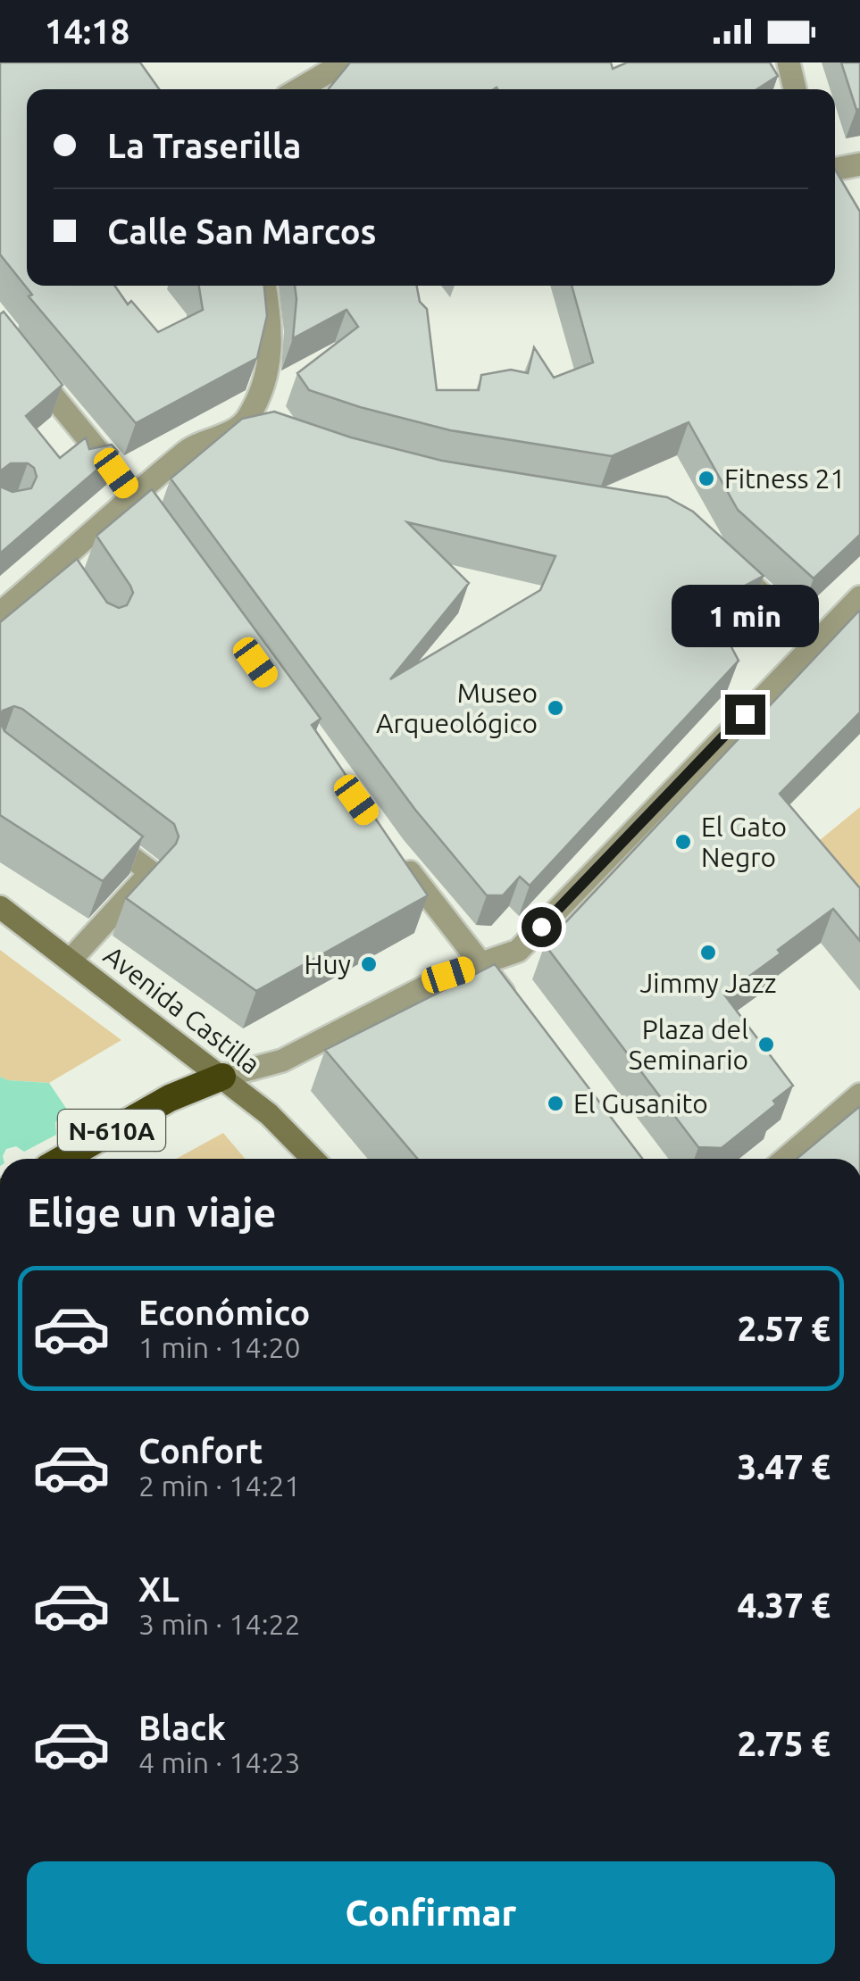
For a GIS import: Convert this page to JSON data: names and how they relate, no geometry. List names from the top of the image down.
{
  "streets": {
    "highway": ["N-610A"],
    "main road": ["Avenida Castilla"]
  },
  "crossings": [
    ["Avenida Castilla", "N-610A"]
  ],
  "places": [
    "Fitness 21",
    "Museo Arqueológico",
    "El Gato Negro",
    "Jimmy Jazz",
    "Huy",
    "Plaza del Seminario",
    "El Gusanito"
  ],
  "page": {
    "status": "14:18",
    "banner": ["La Traserilla", "Calle San Marcos"],
    "bubble": "1 min",
    "heading": "Elige un viaje",
    "list": [
      {
        "name": "Económico",
        "note": "1 min · 14:20",
        "value": "2.57 €"
      },
      {
        "name": "Confort",
        "note": "2 min · 14:21",
        "value": "3.47 €"
      },
      {
        "name": "XL",
        "note": "3 min · 14:22",
        "value": "4.37 €"
      },
      {
        "name": "Black",
        "note": "4 min · 14:23",
        "value": "2.75 €"
      }
    ],
    "buttons": "Confirmar"
  }
}
